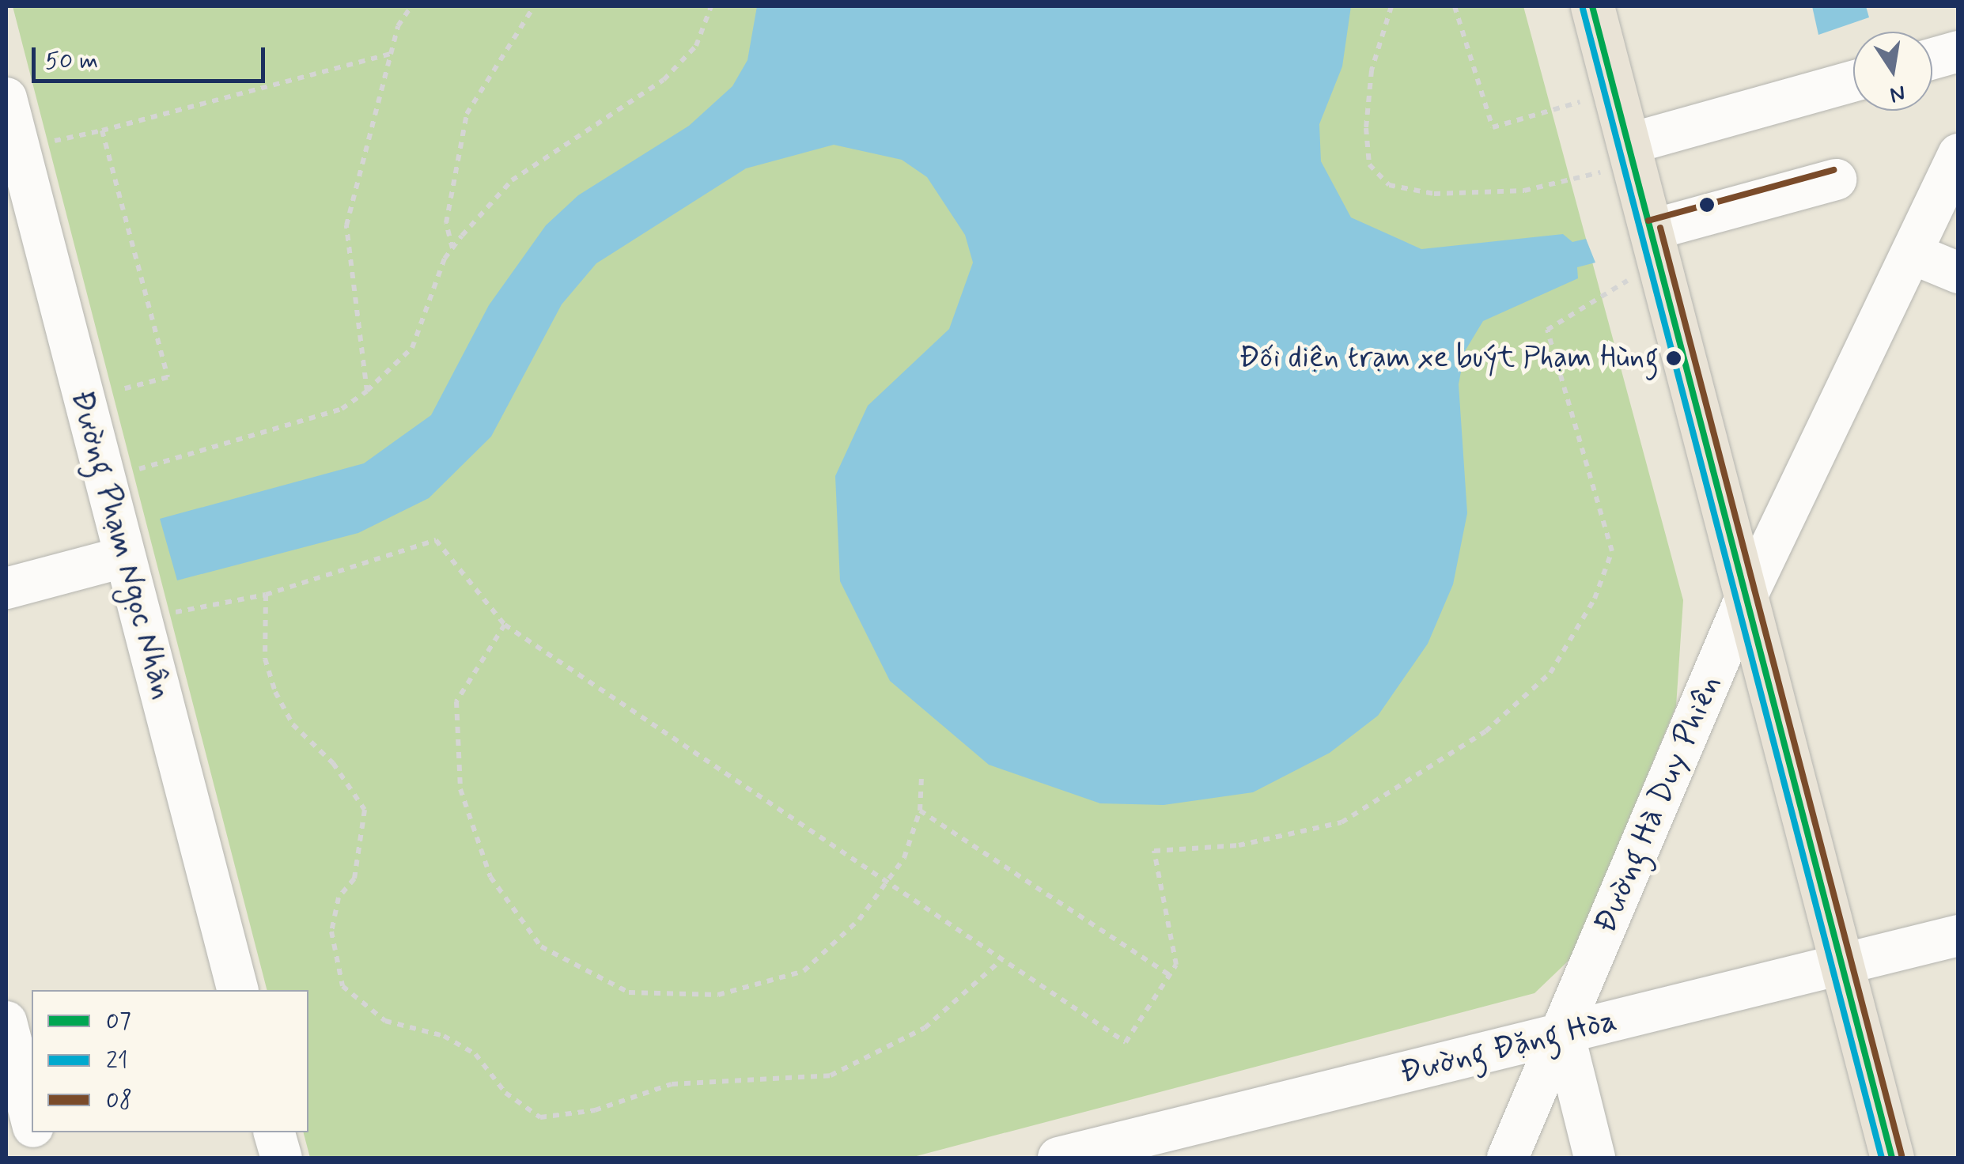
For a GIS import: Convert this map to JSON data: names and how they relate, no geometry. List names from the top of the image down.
{
  "streets": {
    "street": ["Đường Phạm Ngọc Nhân", "Đường Hà Duy Phiên", "Đường Đặng Hòa"]
  },
  "crossings": [
    ["Đường Hà Duy Phiên", "Đường Đặng Hòa"]
  ],
  "places": ["Đối diện trạm xe buýt Phạm Hùng"],
  "lines": ["transit line 07", "transit line 21", "transit line 08"],
  "legend": ["07", "21", "08"],
  "scale_bar": "50 m",
  "north": "bottom"
}
